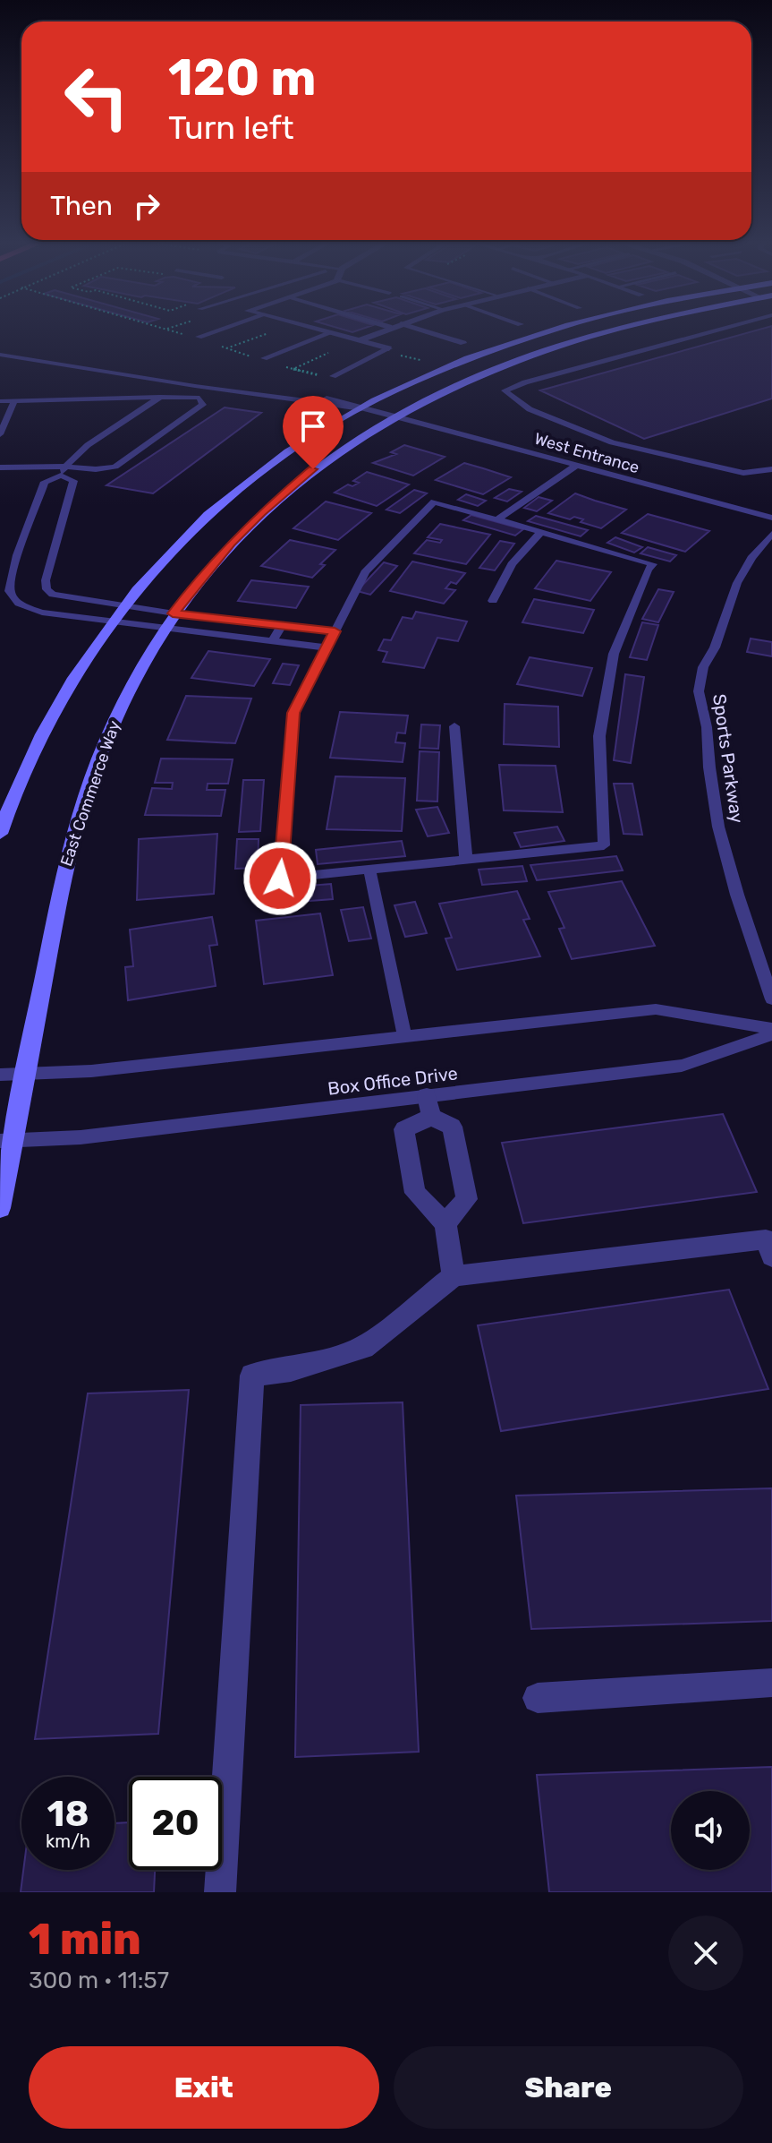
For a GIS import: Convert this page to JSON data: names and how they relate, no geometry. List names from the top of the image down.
{
  "streets": {
    "main road": ["East Commerce Way"],
    "lane": ["West Entrance", "Sports Parkway", "Box Office Drive"]
  },
  "crossings": [
    ["West Entrance", "East Commerce Way"],
    ["East Commerce Way", "Box Office Drive"]
  ],
  "page": {
    "turn": ["120 m", "Turn left"],
    "then": "Then",
    "speed": "18 km/h",
    "limit": "20",
    "heading": ["1 min", "300 m · 11:57"],
    "buttons": ["Exit", "Share"]
  }
}
